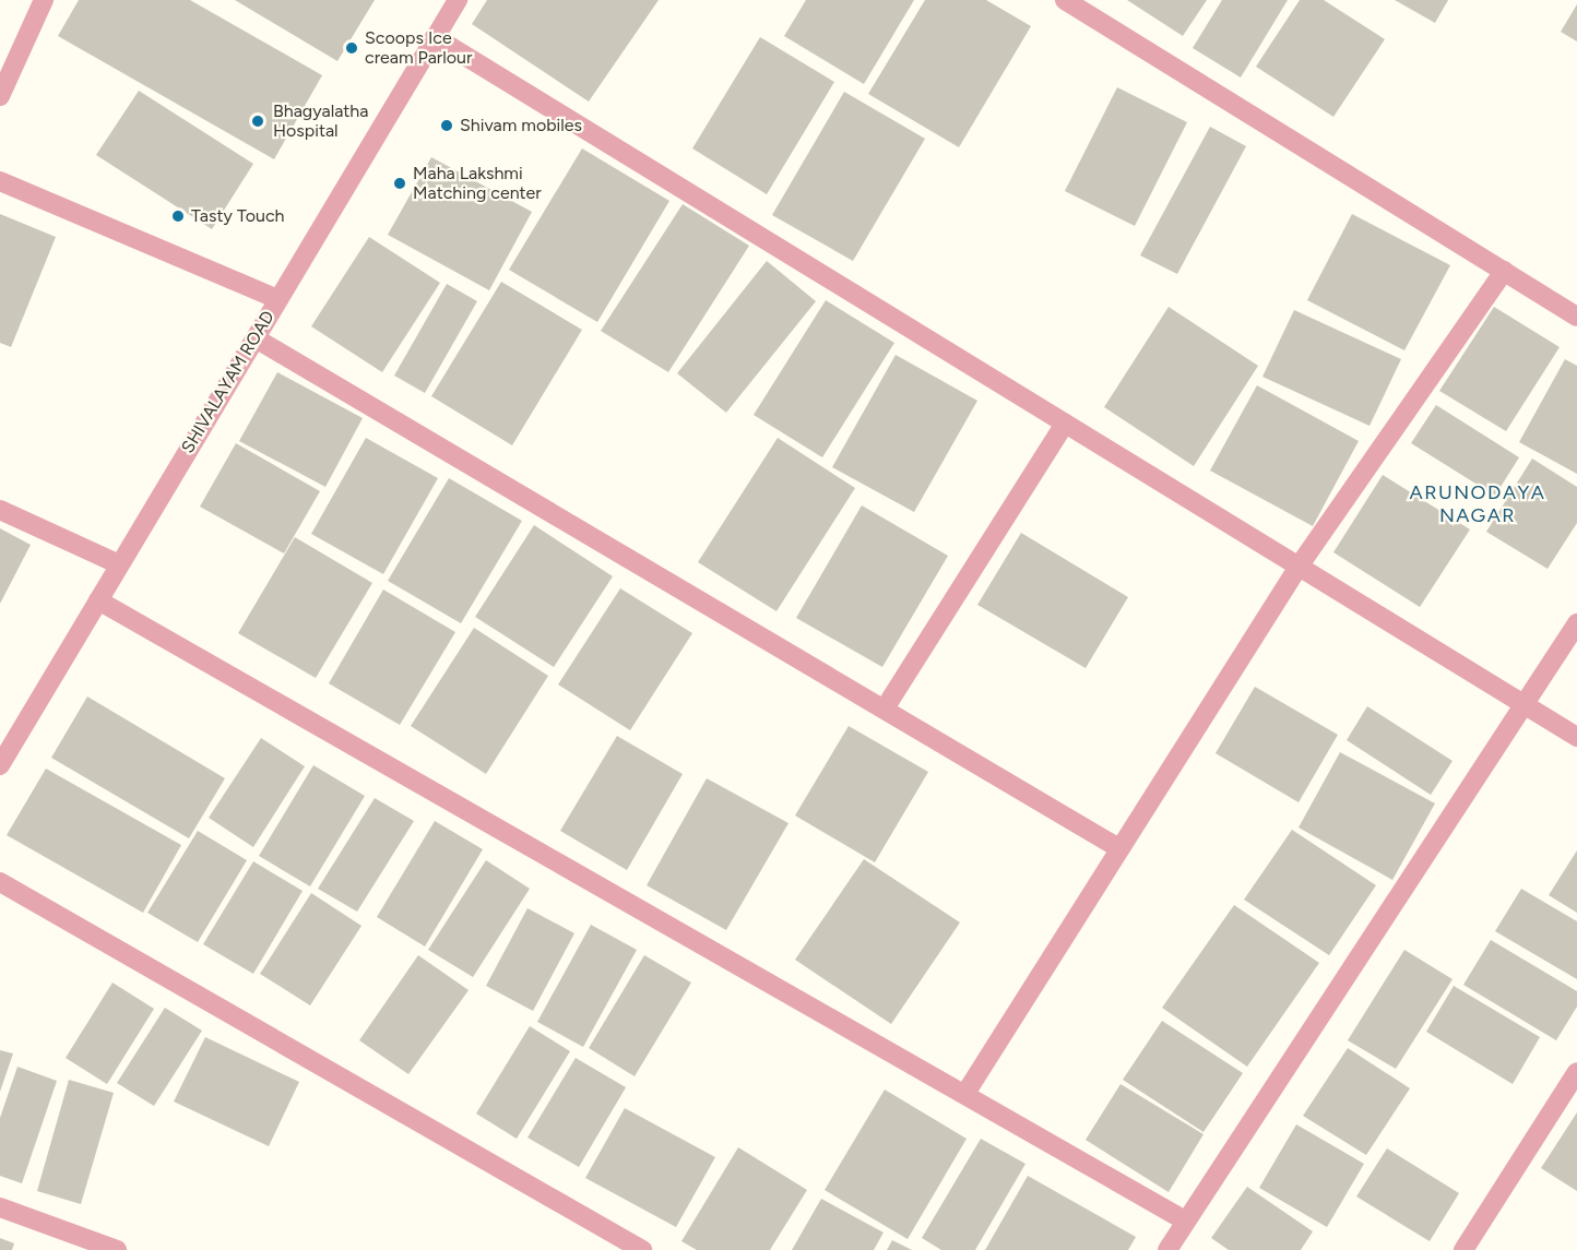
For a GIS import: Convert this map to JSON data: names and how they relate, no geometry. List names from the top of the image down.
{
  "streets": {
    "street": ["SHIVALAYAM ROAD"]
  },
  "districts": ["ARUNODAYA NAGAR"],
  "places": [
    "Scoops Ice cream Parlour",
    "Bhagyalatha Hospital",
    "Shivam mobiles",
    "Maha Lakshmi Matching center",
    "Tasty Touch"
  ]
}
